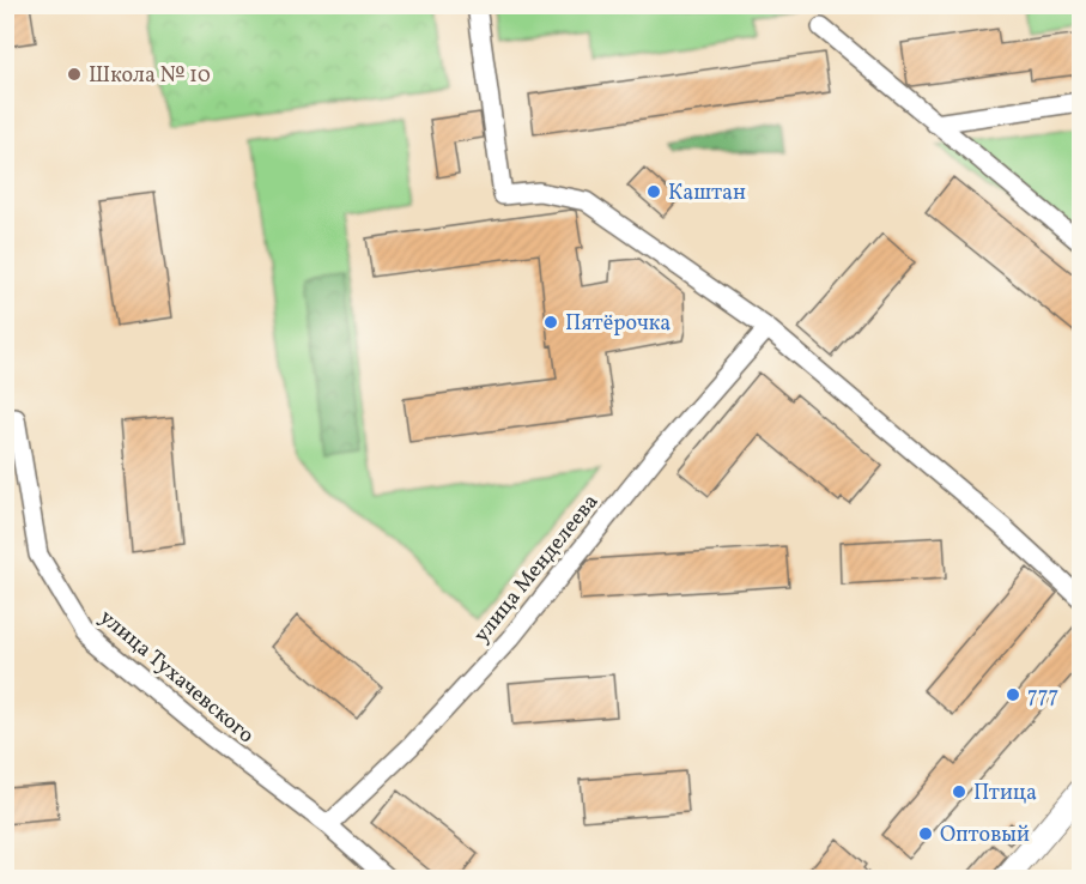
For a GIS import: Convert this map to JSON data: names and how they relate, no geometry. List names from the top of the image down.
{
  "streets": {
    "street": ["улица Менделеева", "улица Тухачевского"]
  },
  "crossings": [
    ["улица Менделеева", "улица Тухачевского"]
  ],
  "places": [
    "Школа № 10",
    "Каштан",
    "Пятёрочка",
    "777",
    "Птица",
    "Оптовый"
  ]
}
